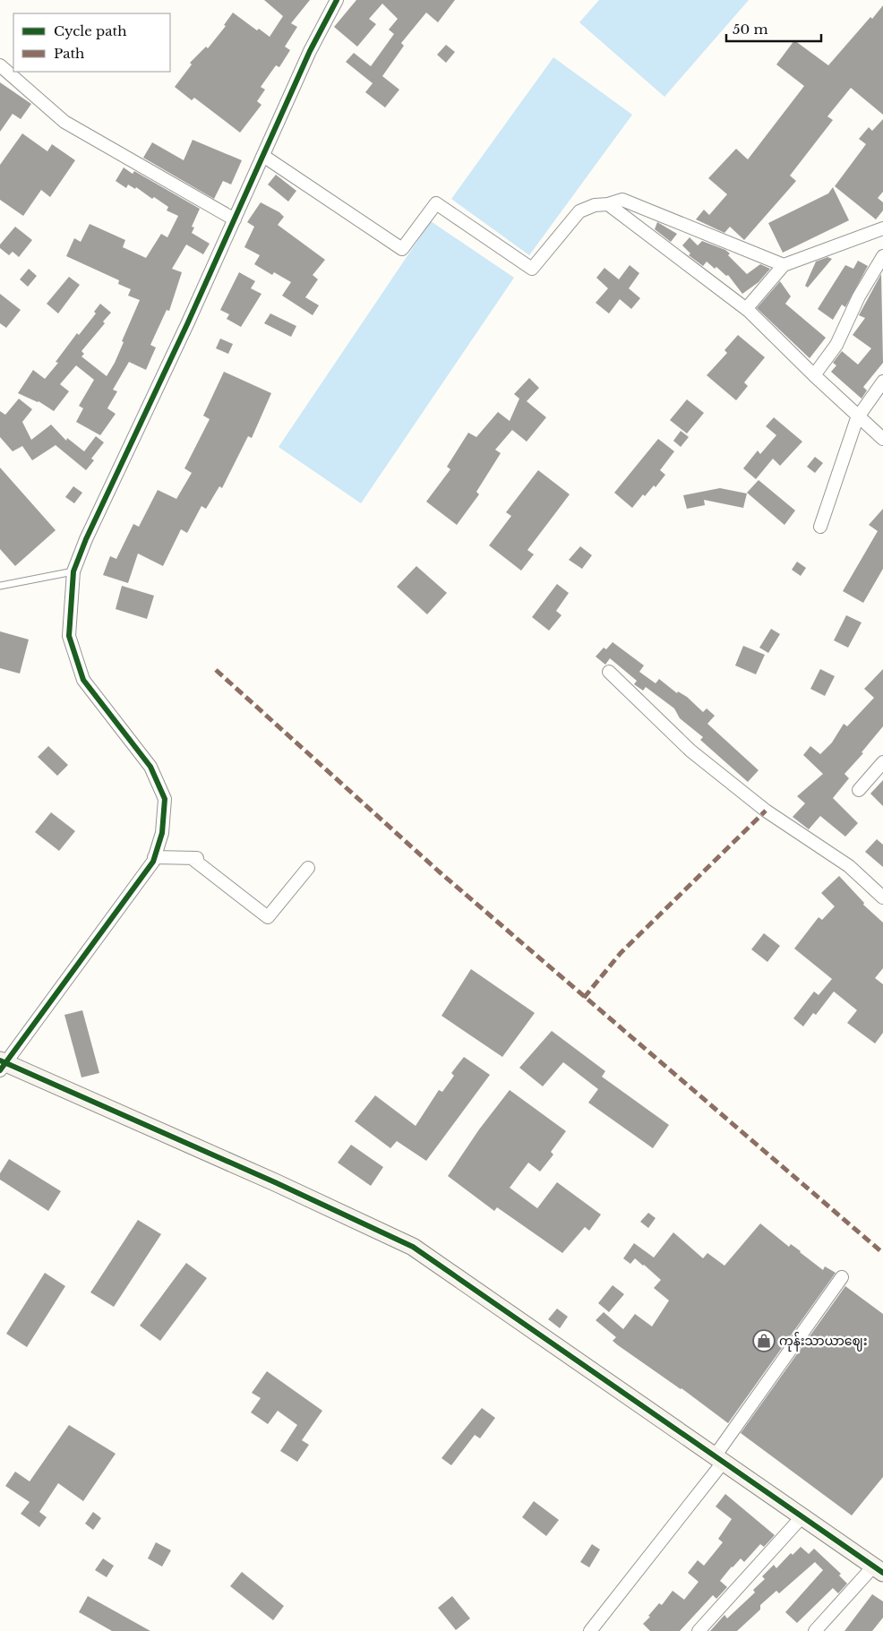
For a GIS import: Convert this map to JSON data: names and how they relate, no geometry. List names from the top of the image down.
{
  "places": {
    "shop": ["ကုန်းသာယာဈေး"]
  },
  "legend": ["Cycle path", "Path"],
  "scale_bar": "50 m"
}
